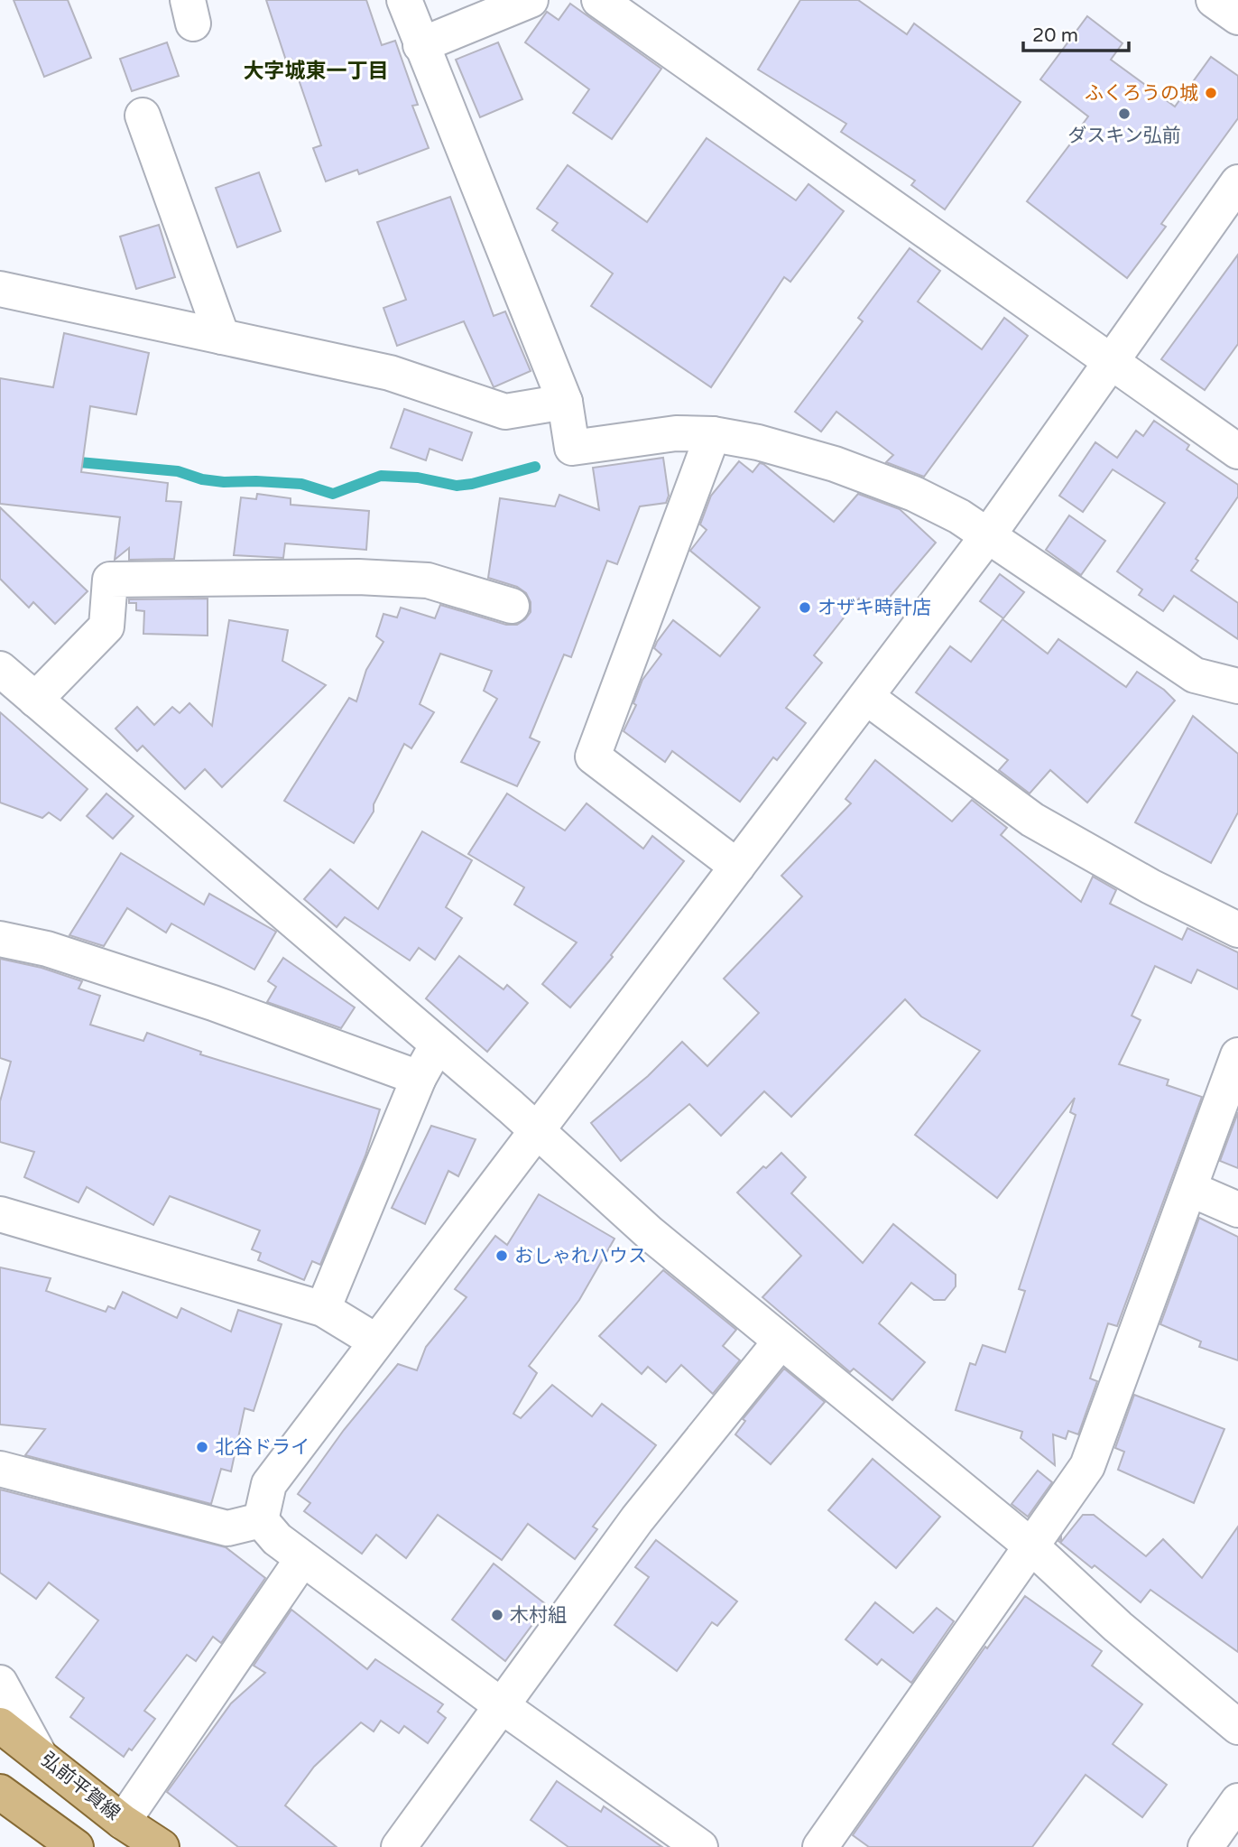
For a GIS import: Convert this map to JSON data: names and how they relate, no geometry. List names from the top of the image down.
{
  "streets": {
    "main road": ["弘前平賀線"]
  },
  "districts": ["大字城東一丁目"],
  "places": [
    "ふくろうの城",
    "ダスキン弘前",
    "オザキ時計店",
    "おしゃれハウス",
    "北谷ドライ",
    "木村組"
  ],
  "scale_bar": "20 m"
}
